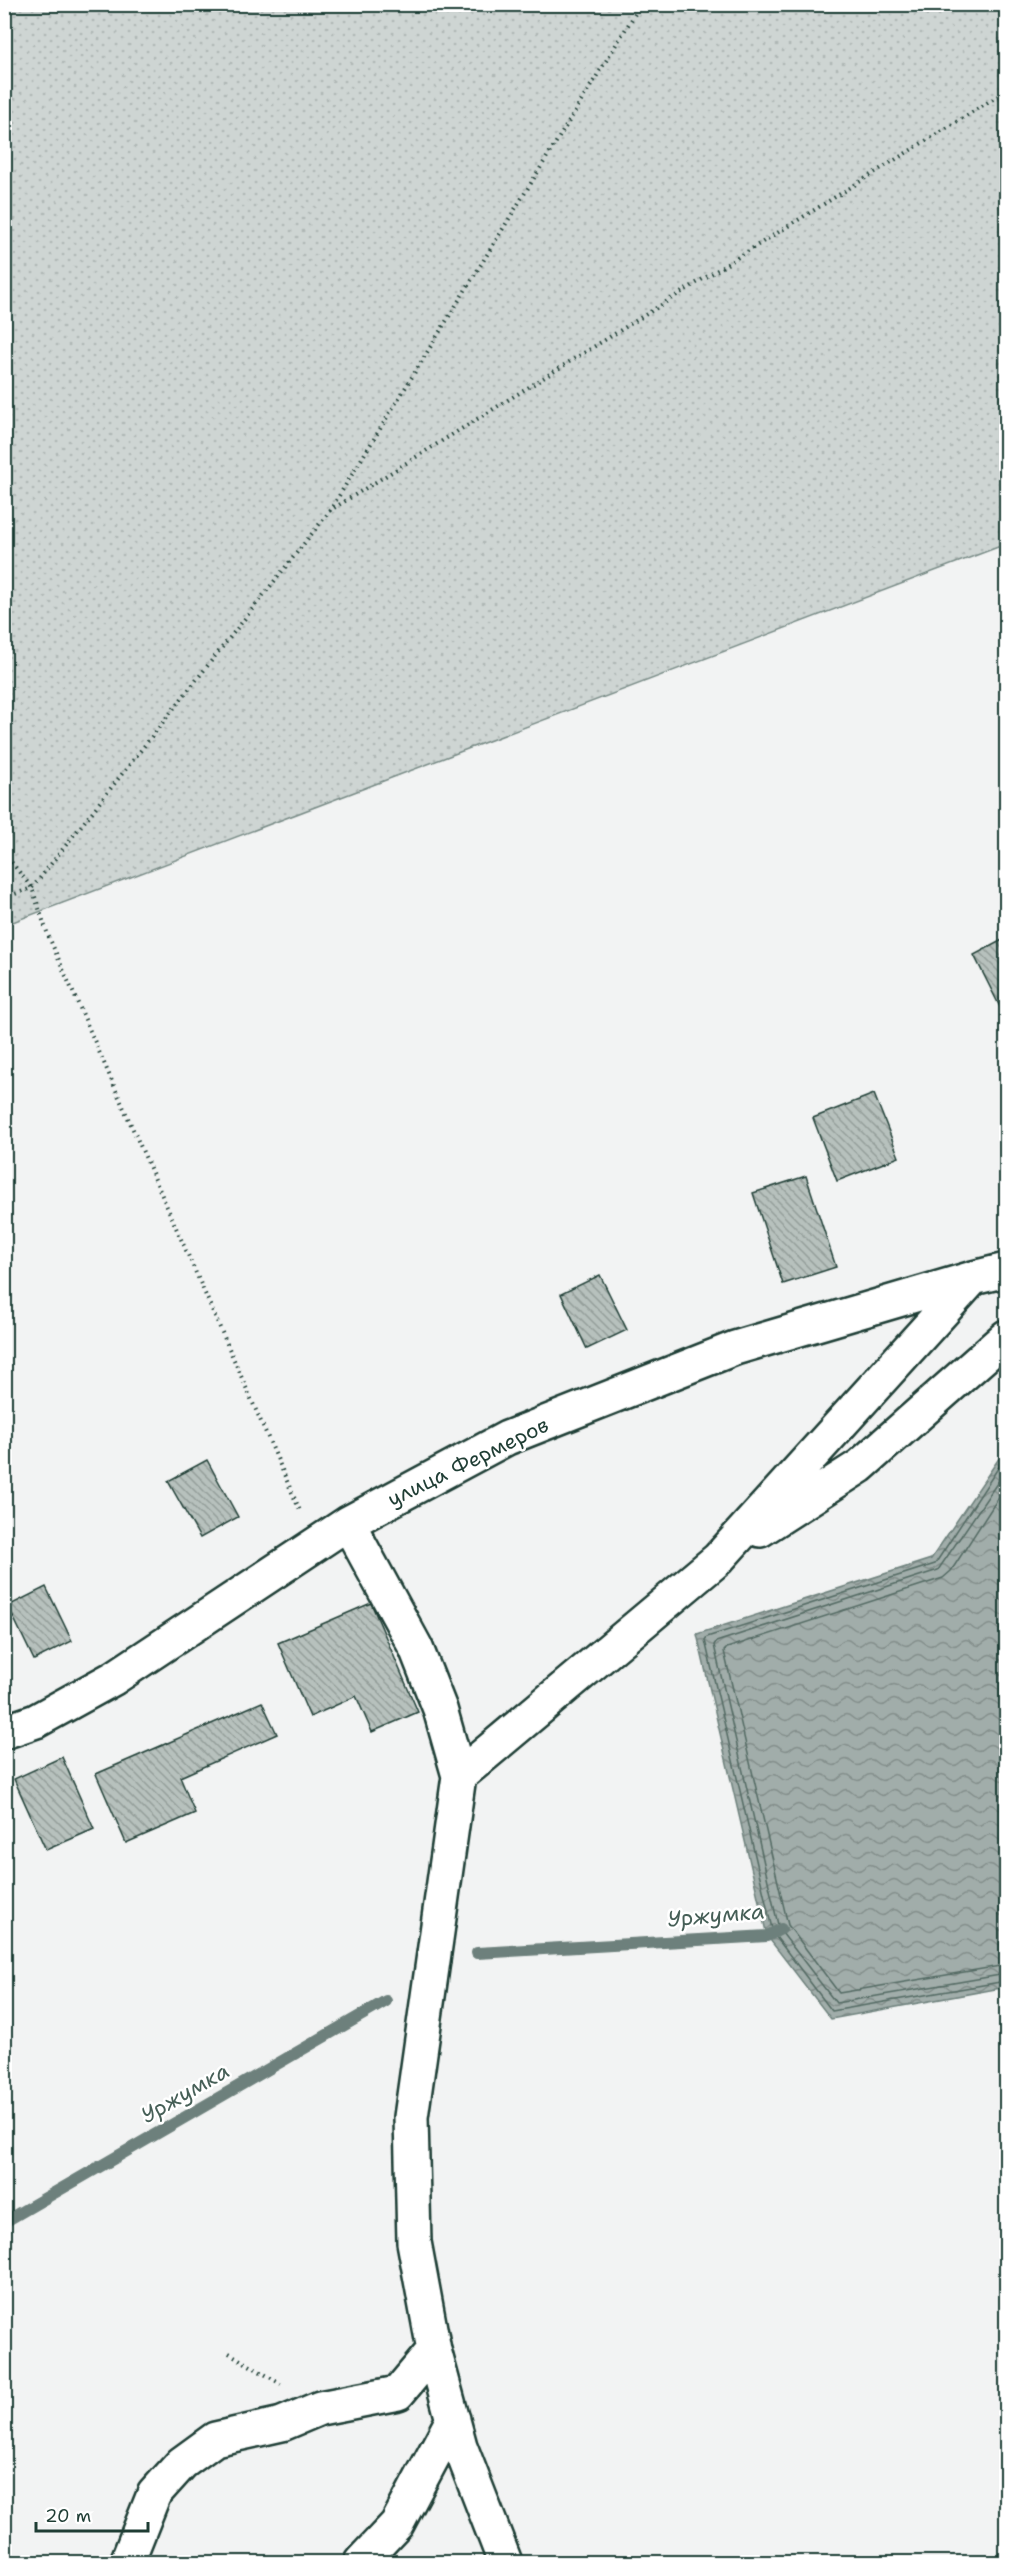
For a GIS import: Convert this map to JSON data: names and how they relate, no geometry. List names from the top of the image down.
{
  "streets": {
    "street": ["улица Фермеров"]
  },
  "water": ["Уржумка"],
  "scale_bar": "20 m"
}
